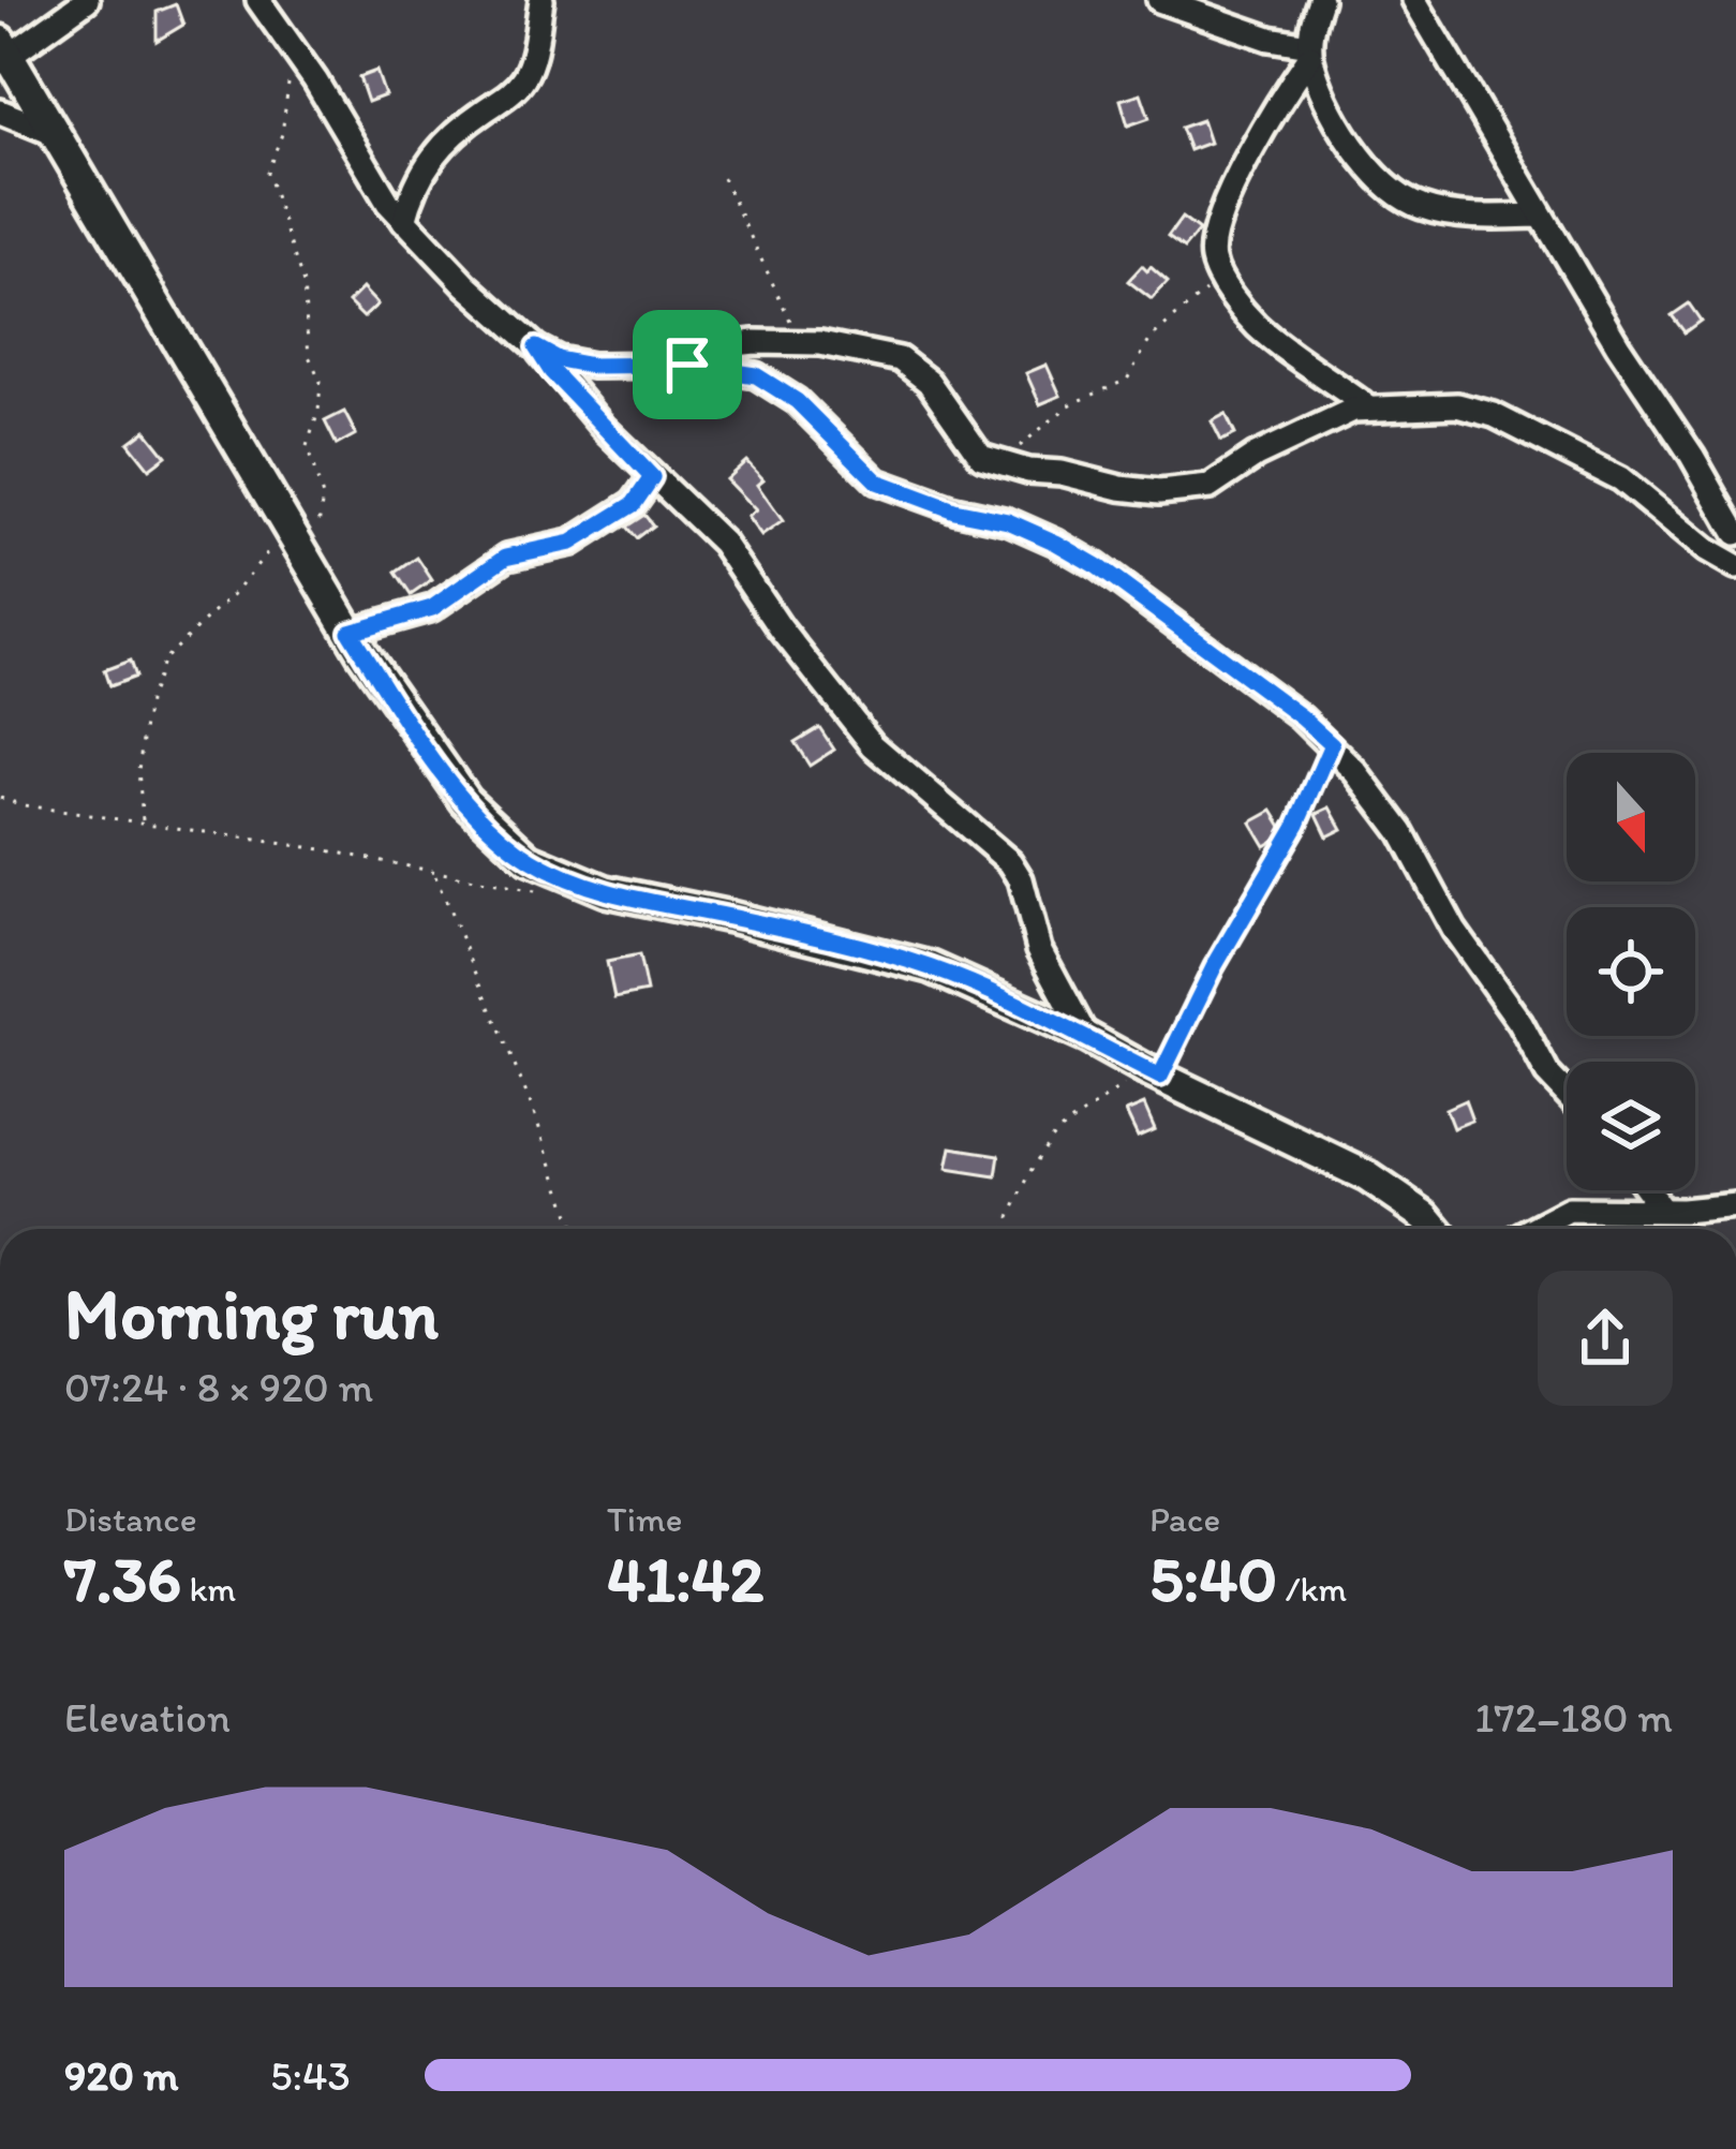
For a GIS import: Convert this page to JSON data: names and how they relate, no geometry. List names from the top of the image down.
{
  "north": "bottom",
  "page": {
    "heading": ["Morning run", "07:24 · 8 × 920 m"],
    "stats": [
      ["Distance", "7.36 km"],
      ["Time", "41:42"],
      ["Pace", "5:40 /km"]
    ],
    "chart": ["Elevation", "172–180 m"],
    "list": [
      {
        "name": "920 m",
        "note": "5:43"
      }
    ]
  }
}
